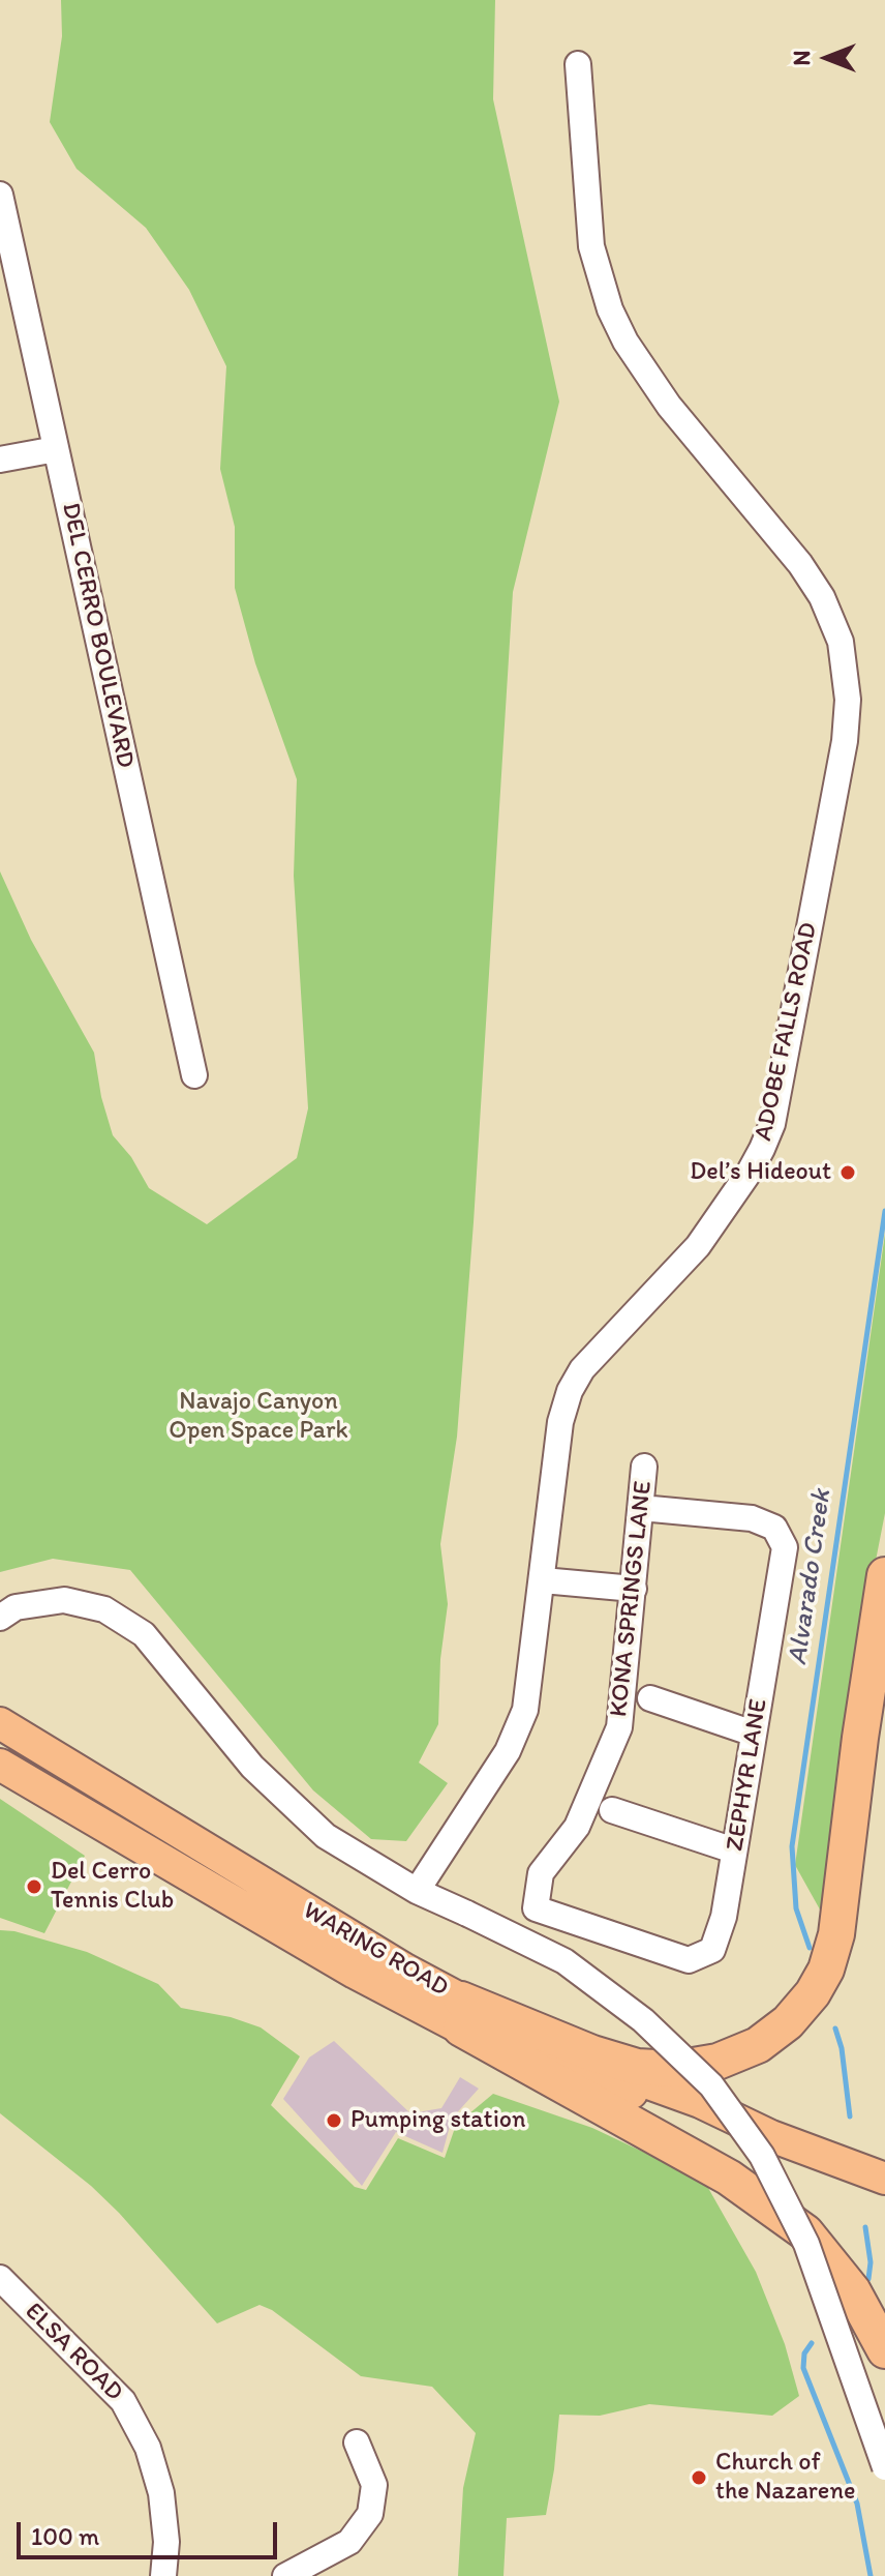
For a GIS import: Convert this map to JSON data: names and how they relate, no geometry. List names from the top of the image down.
{
  "streets": {
    "main road": ["WARING ROAD"],
    "street": [
      "DEL CERRO BOULEVARD",
      "ADOBE FALLS ROAD",
      "KONA SPRINGS LANE",
      "ZEPHYR LANE",
      "ELSA ROAD"
    ]
  },
  "crossings": [
    ["KONA SPRINGS LANE", "ZEPHYR LANE"]
  ],
  "water": ["Alvarado Creek"],
  "parks": ["Navajo Canyon Open Space Park"],
  "places": [
    "Del’s Hideout",
    "Del Cerro Tennis Club",
    "Pumping station",
    "Church of the Nazarene"
  ],
  "scale_bar": "100 m",
  "north": "left"
}
